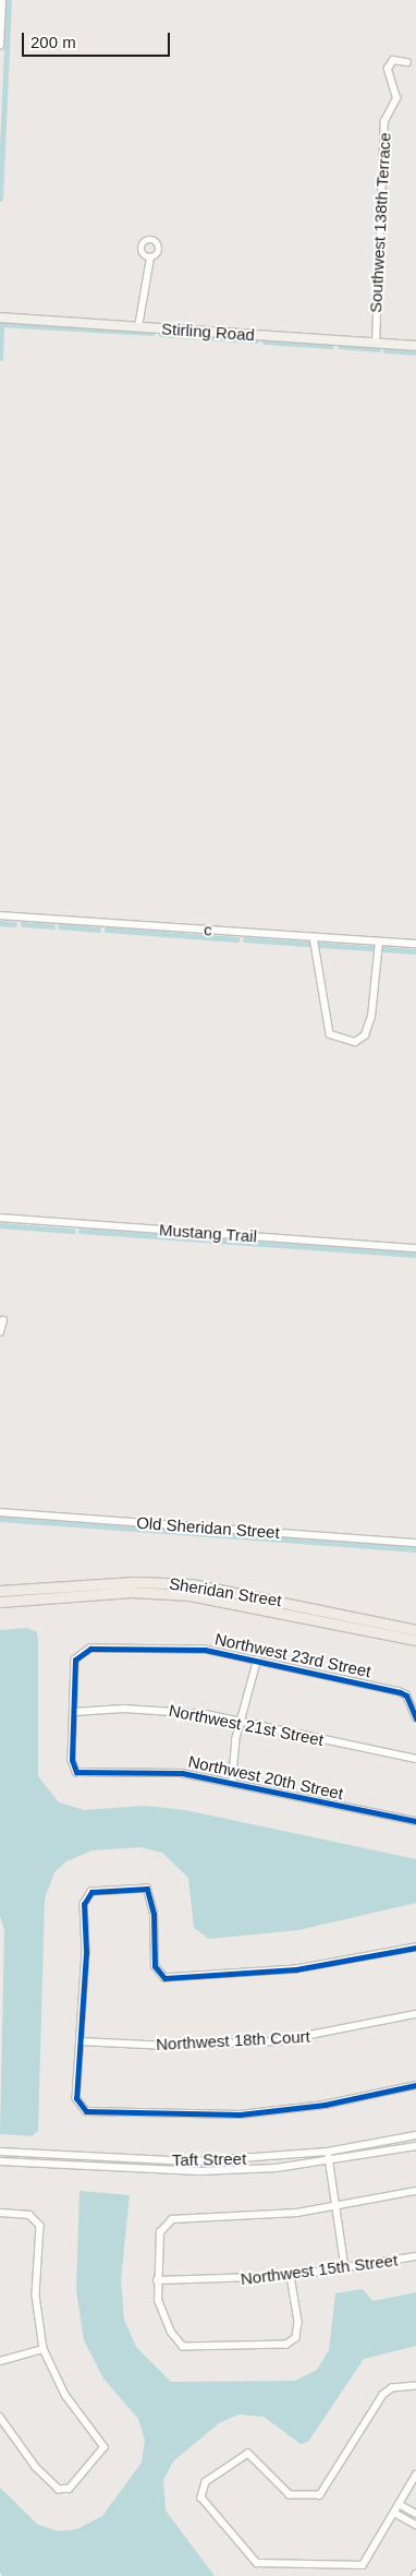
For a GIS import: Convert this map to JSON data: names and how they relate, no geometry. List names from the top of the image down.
{
  "streets": {
    "main road": ["Sheridan Street"],
    "street": [
      "Southwest 138th Terrace",
      "Stirling Road",
      "c",
      "Mustang Trail",
      "Old Sheridan Street",
      "Northwest 23rd Street",
      "Northwest 21st Street",
      "Northwest 20th Street",
      "Northwest 18th Court",
      "Taft Street",
      "Northwest 15th Street"
    ]
  },
  "crossings": [
    ["Southwest 138th Terrace", "Stirling Road"],
    ["Northwest 23rd Street", "Northwest 21st Street"],
    ["Northwest 23rd Street", "Northwest 20th Street"],
    ["Northwest 21st Street", "Northwest 20th Street"]
  ],
  "scale_bar": "200 m"
}
